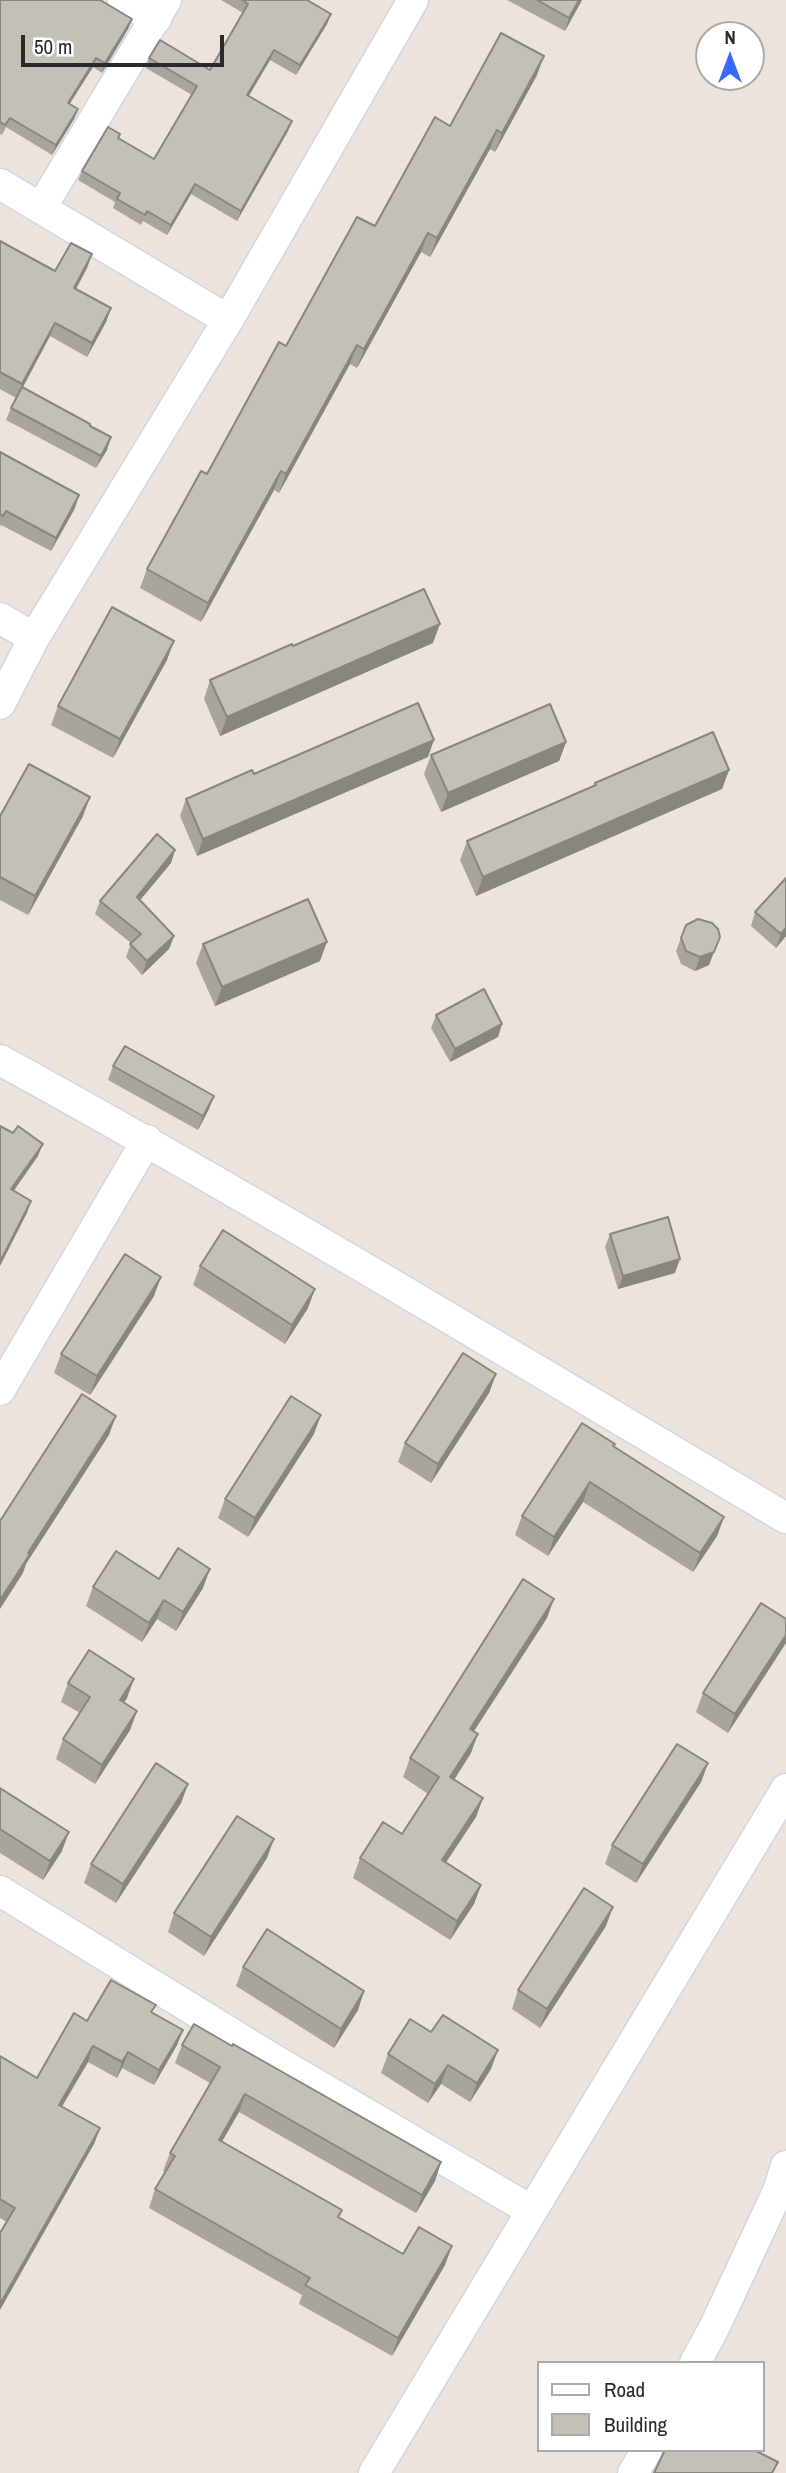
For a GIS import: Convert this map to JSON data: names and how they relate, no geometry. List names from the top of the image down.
{
  "legend": ["Road", "Building"],
  "scale_bar": "50 m",
  "north": "top"
}
